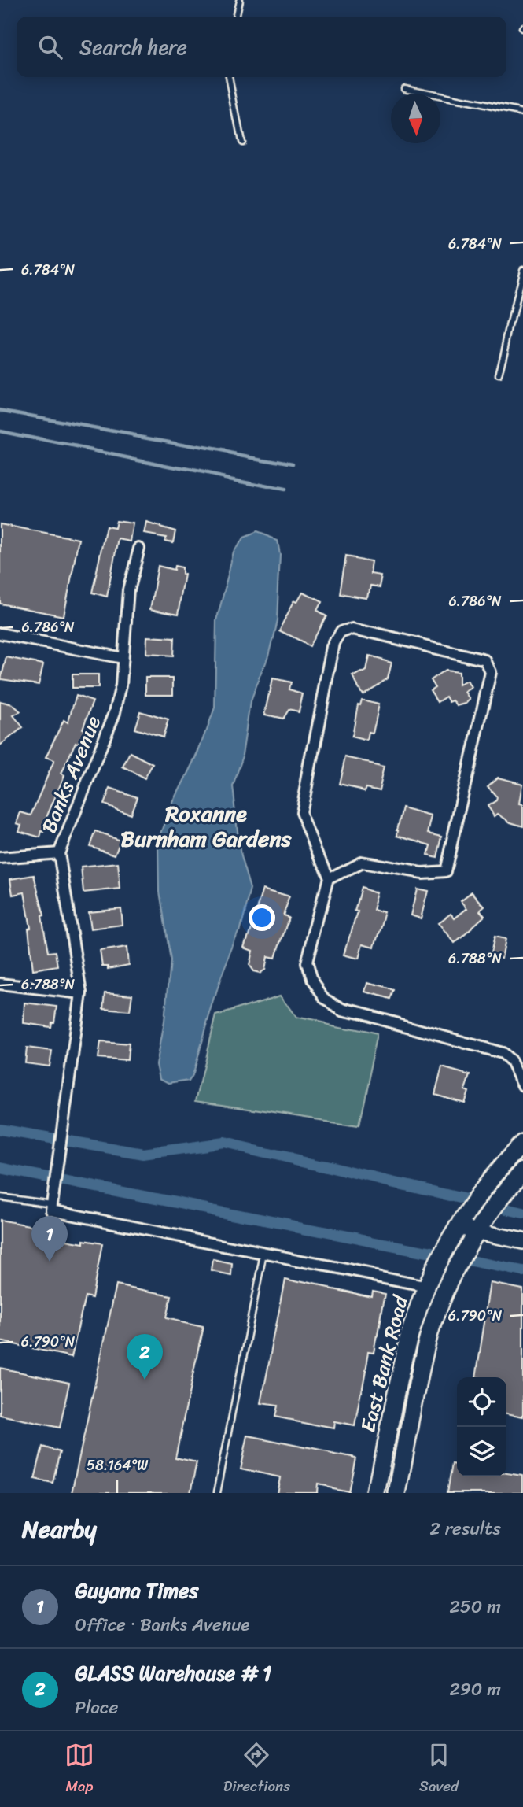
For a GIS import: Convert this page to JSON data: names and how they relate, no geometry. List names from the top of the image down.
{
  "streets": {
    "main road": ["East Bank Road"],
    "street": ["Banks Avenue"]
  },
  "districts": ["Roxanne Burnham Gardens"],
  "north": "bottom",
  "page": {
    "search": "Search here",
    "pins": ["1", "2"],
    "heading": ["Nearby", "2 results"],
    "list": [
      {
        "mark": "1",
        "name": "Guyana Times",
        "note": "Office · Banks Avenue",
        "value": "250 m"
      },
      {
        "mark": "2",
        "name": "GLASS Warehouse # 1",
        "note": "Place",
        "value": "290 m"
      }
    ],
    "nav": ["Map", "Directions", "Saved"]
  },
  "coordinates": [
    "6.784°N",
    "6.786°N",
    "6.788°N",
    "6.790°N",
    "58.164°W"
  ]
}
